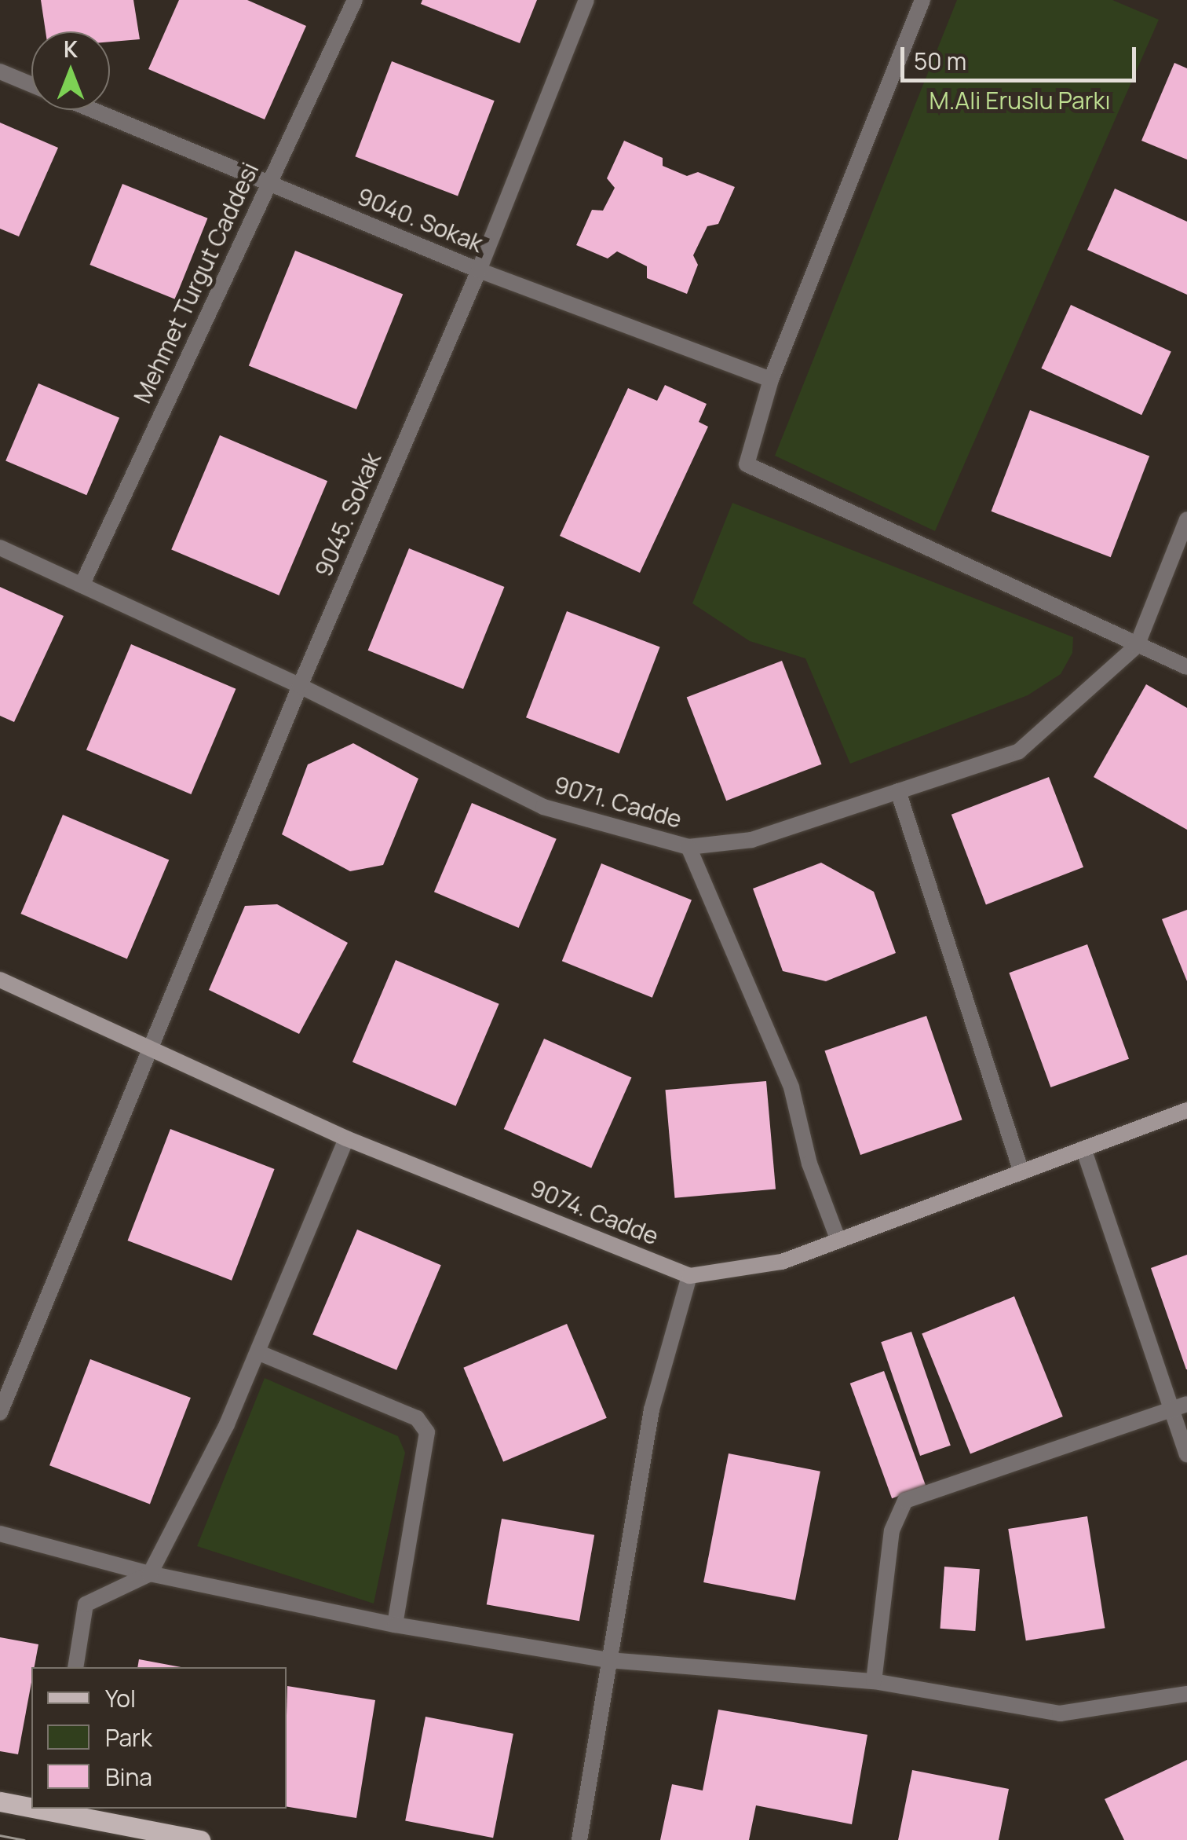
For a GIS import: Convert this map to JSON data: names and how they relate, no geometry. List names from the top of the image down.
{
  "streets": {
    "street": [
      "9040. Sokak",
      "Mehmet Turgut Caddesi",
      "9045. Sokak",
      "9071. Cadde",
      "9074. Cadde"
    ]
  },
  "crossings": [
    ["9040. Sokak", "Mehmet Turgut Caddesi"],
    ["9040. Sokak", "9045. Sokak"],
    ["Mehmet Turgut Caddesi", "9071. Cadde"],
    ["9045. Sokak", "9071. Cadde"],
    ["9045. Sokak", "9074. Cadde"]
  ],
  "parks": ["M.Ali Eruslu Parkı"],
  "legend": ["Yol", "Park", "Bina"],
  "scale_bar": "50 m",
  "north": "top"
}
